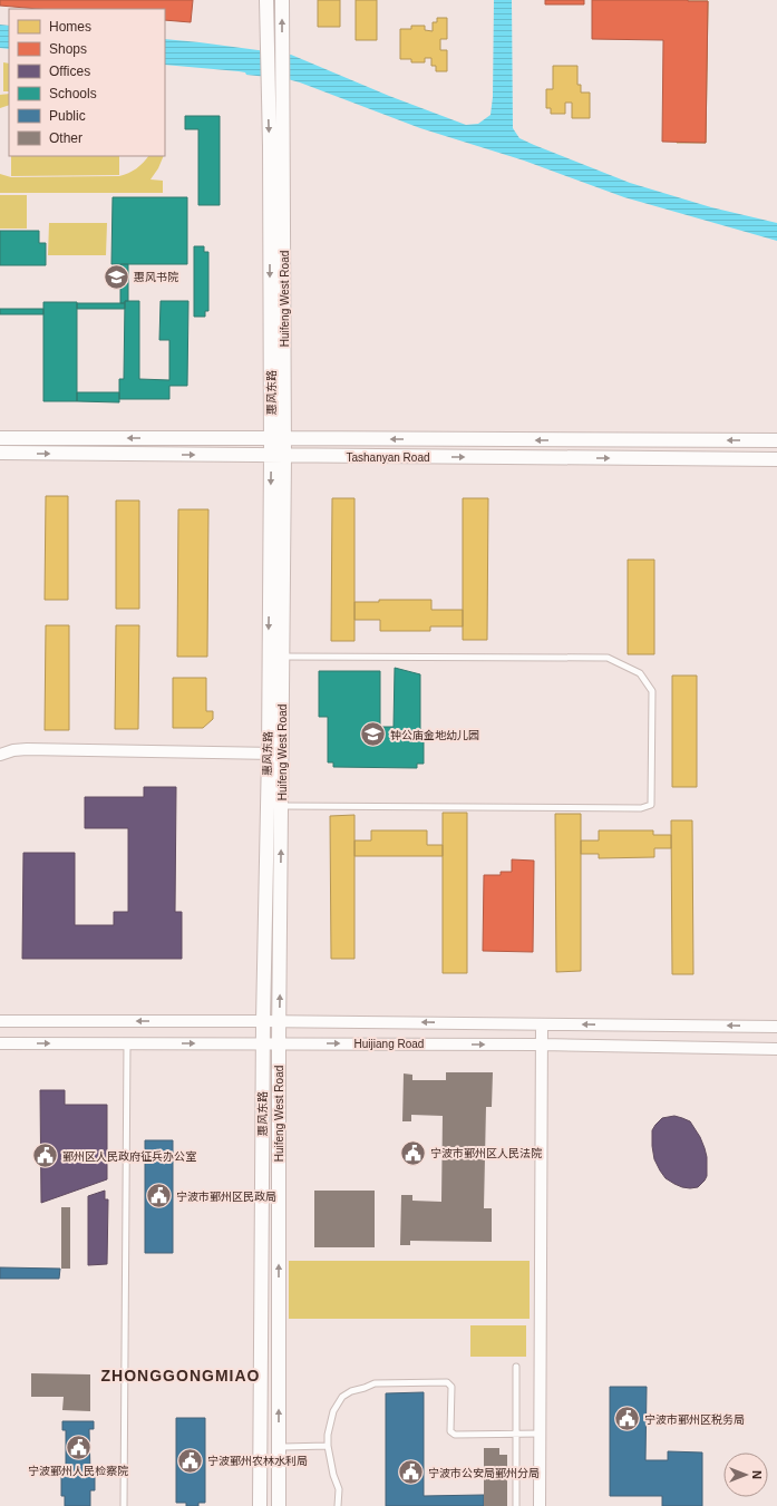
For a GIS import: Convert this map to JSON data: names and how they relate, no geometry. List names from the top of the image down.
{
  "streets": {
    "street": [
      "Huifeng West Road",
      "惠风东路",
      "Tashanyan Road",
      "Huijiang Road"
    ]
  },
  "crossings": [
    ["Huifeng West Road", "惠风东路"],
    ["Huifeng West Road", "Tashanyan Road"],
    ["Huifeng West Road", "Huijiang Road"],
    ["惠风东路", "Tashanyan Road"],
    ["惠风东路", "Huijiang Road"]
  ],
  "one_way": ["Huifeng West Road", "惠风东路"],
  "districts": ["ZHONGGONGMIAO"],
  "places": {
    "school or university": ["惠风书院", "钟公庙金地幼儿园"],
    "public building": [
      "宁波市鄞州区人民法院",
      "鄞州区人民政府征兵办公室",
      "宁波市鄞州区民政局",
      "宁波市鄞州区税务局",
      "宁波鄞州人民检察院",
      "宁波鄞州农林水利局",
      "宁波市公安局鄞州分局"
    ]
  },
  "legend": [
    "Homes",
    "Shops",
    "Offices",
    "Schools",
    "Public",
    "Other"
  ],
  "north": "right"
}
